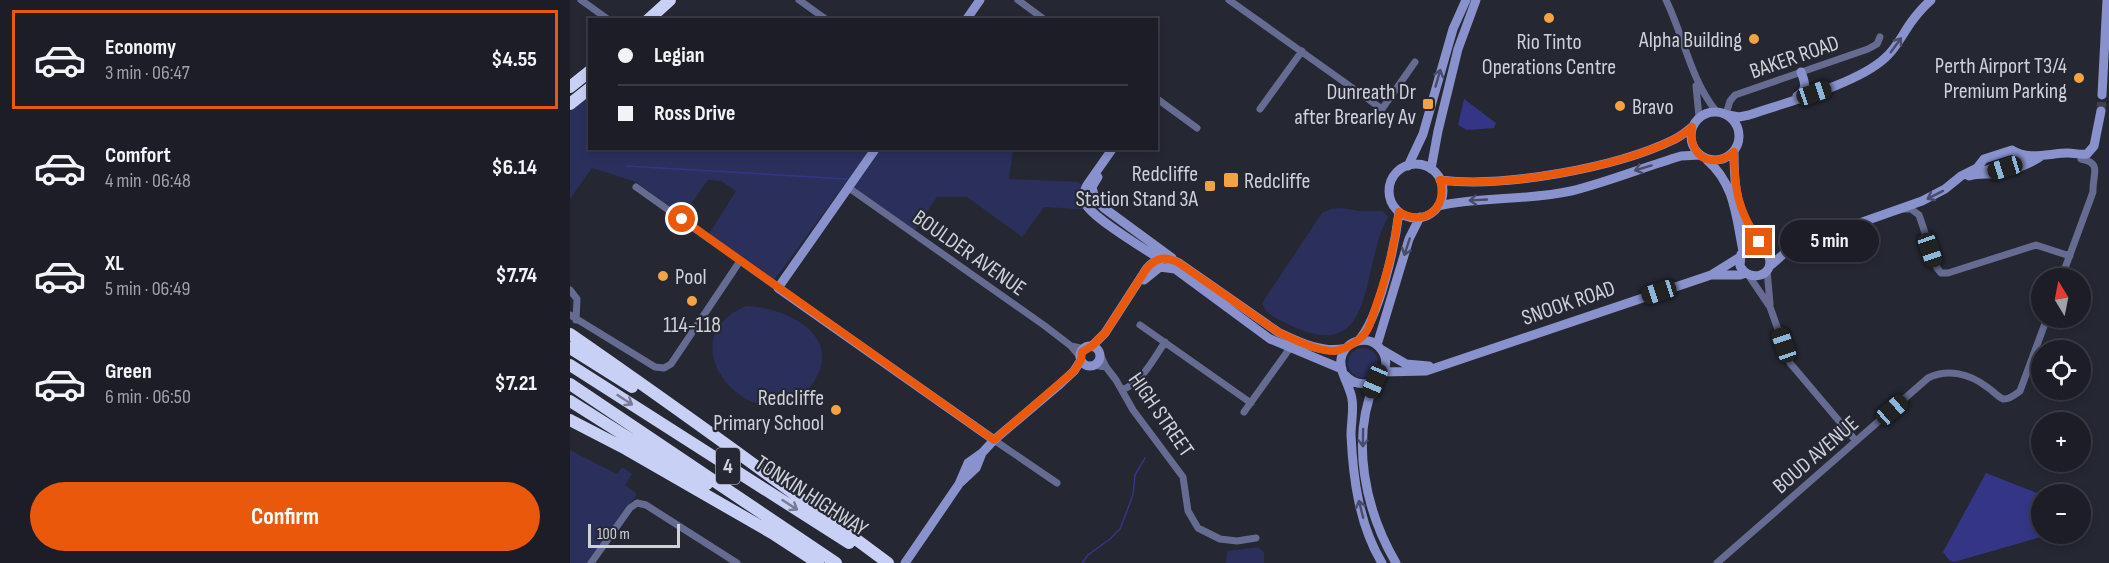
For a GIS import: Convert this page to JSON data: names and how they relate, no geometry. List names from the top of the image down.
{
  "streets": {
    "highway": ["4", "TONKIN HIGHWAY"],
    "main road": ["SNOOK ROAD"],
    "street": [
      "BAKER ROAD",
      "BOULDER AVENUE",
      "HIGH STREET",
      "BOUD AVENUE"
    ]
  },
  "crossings": [
    ["BOULDER AVENUE", "HIGH STREET"]
  ],
  "places": {
    "other": [
      "Rio Tinto Operations Centre",
      "Alpha Building",
      "Perth Airport T3/4 Premium Parking",
      "Bravo",
      "Pool",
      "114-118",
      "Redcliffe Primary School"
    ],
    "transit": ["Dunreath Dr after Brearley Av", "Redcliffe", "Redcliffe Station Stand 3A"]
  },
  "scale_bar": "100 m",
  "north": "top",
  "page": {
    "list": [
      {
        "name": "Economy",
        "note": "3 min · 06:47",
        "value": "$4.55"
      },
      {
        "name": "Comfort",
        "note": "4 min · 06:48",
        "value": "$6.14"
      },
      {
        "name": "XL",
        "note": "5 min · 06:49",
        "value": "$7.74"
      },
      {
        "name": "Green",
        "note": "6 min · 06:50",
        "value": "$7.21"
      }
    ],
    "banner": ["Legian", "Ross Drive"],
    "bubble": "5 min",
    "map_buttons": ["+", "−"],
    "buttons": "Confirm",
    "scale": "100 m"
  }
}
